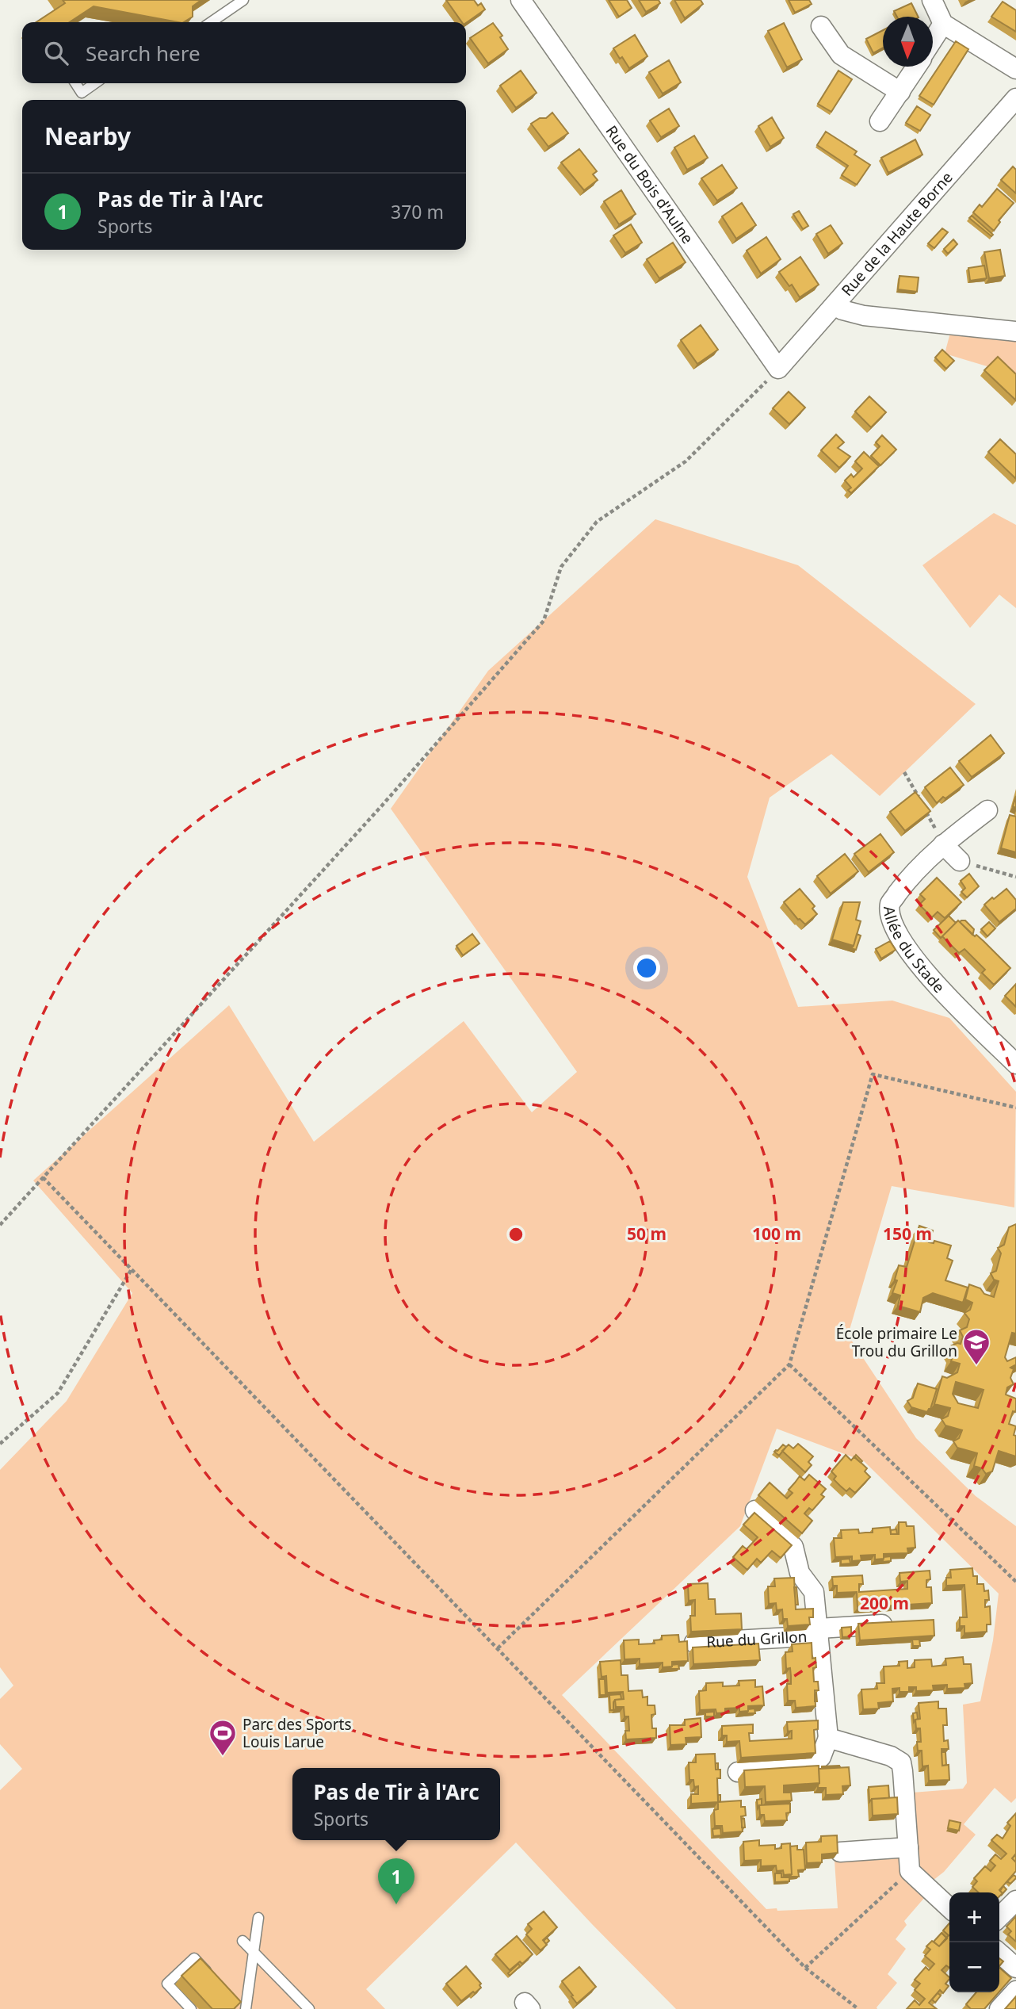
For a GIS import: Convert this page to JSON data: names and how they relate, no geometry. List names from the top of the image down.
{
  "streets": {
    "street": [
      "Rue du Bois d'Aulne",
      "Rue de la Haute Borne",
      "Allée du Stade",
      "Rue du Grillon"
    ]
  },
  "crossings": [
    ["Rue du Bois d'Aulne", "Rue de la Haute Borne"]
  ],
  "places": {
    "school or university": ["École primaire Le Trou du Grillon"],
    "sports": ["Parc des Sports Louis Larue"]
  },
  "north": "bottom",
  "page": {
    "search": "Search here",
    "heading": "Nearby",
    "list": [
      {
        "mark": "1",
        "name": "Pas de Tir à l'Arc",
        "note": "Sports",
        "value": "370 m"
      }
    ],
    "popup": ["Pas de Tir à l'Arc", "Sports"],
    "pins": "1",
    "map_buttons": ["+", "−"]
  },
  "rings": [
    "50 m",
    "100 m",
    "150 m",
    "200 m"
  ]
}
